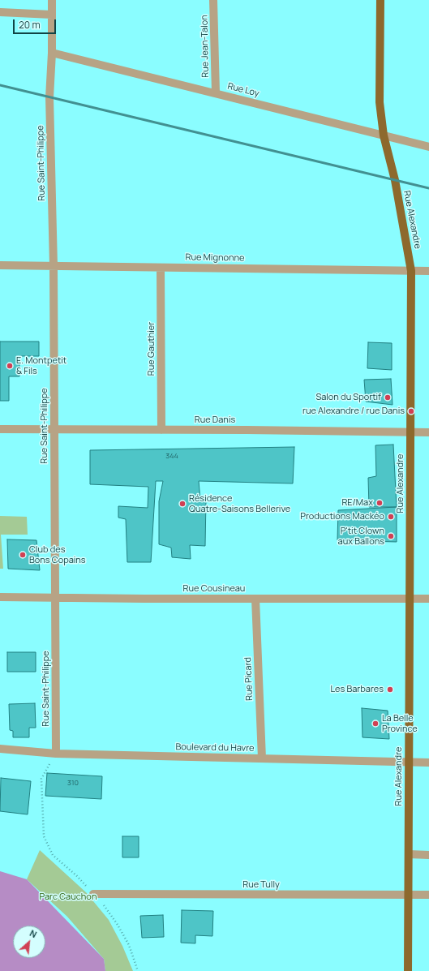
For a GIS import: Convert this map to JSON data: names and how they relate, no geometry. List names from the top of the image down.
{
  "streets": {
    "main road": ["Rue Alexandre"],
    "street": [
      "Rue Jean-Talon",
      "Rue Loy",
      "Rue Saint-Philippe",
      "Rue Mignonne",
      "Rue Gauthier",
      "Rue Danis",
      "Rue Cousineau",
      "Rue Picard",
      "Boulevard du Havre",
      "Rue Tully"
    ]
  },
  "crossings": [
    ["Rue Jean-Talon", "Rue Loy"],
    ["Rue Loy", "Rue Saint-Philippe"],
    ["Rue Loy", "Rue Alexandre"],
    ["Rue Saint-Philippe", "Rue Mignonne"],
    ["Rue Saint-Philippe", "Rue Danis"],
    ["Rue Saint-Philippe", "Rue Cousineau"],
    ["Rue Saint-Philippe", "Boulevard du Havre"],
    ["Rue Alexandre", "Rue Mignonne"],
    ["Rue Alexandre", "Rue Danis"],
    ["Rue Alexandre", "Rue Cousineau"],
    ["Rue Alexandre", "Boulevard du Havre"],
    ["Rue Alexandre", "Rue Tully"],
    ["Rue Mignonne", "Rue Gauthier"],
    ["Rue Gauthier", "Rue Danis"],
    ["Rue Cousineau", "Rue Picard"],
    ["Rue Picard", "Boulevard du Havre"]
  ],
  "parks": ["Parc Cauchon"],
  "places": [
    "E. Montpetit & Fils",
    "Salon du Sportif",
    "rue Alexandre / rue Danis",
    "RE/Max",
    "Résidence Quatre-Saisons Bellerive",
    "Productions Mackéo",
    "P'tit Clown aux Ballons",
    "Club des Bons Copains",
    "Les Barbares",
    "La Belle Province"
  ],
  "house_numbers": ["344", "310"],
  "scale_bar": "20 m",
  "north": "top right"
}
